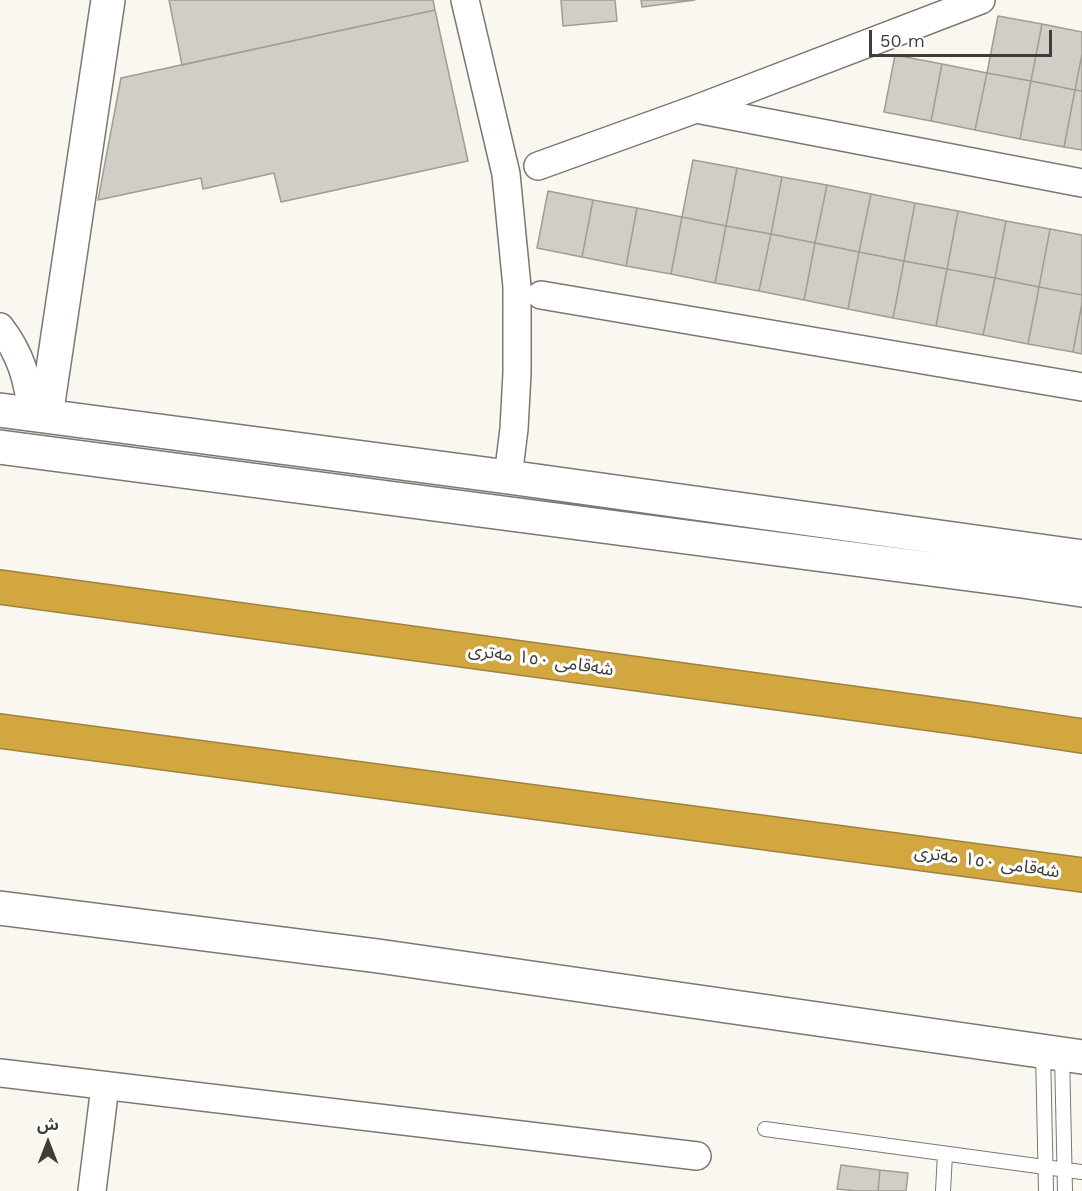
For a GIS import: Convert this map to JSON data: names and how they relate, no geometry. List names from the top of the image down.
{
  "streets": {
    "highway": ["شەقامی ١٥٠ مەتری"]
  },
  "scale_bar": "50 m",
  "north": "top"
}
